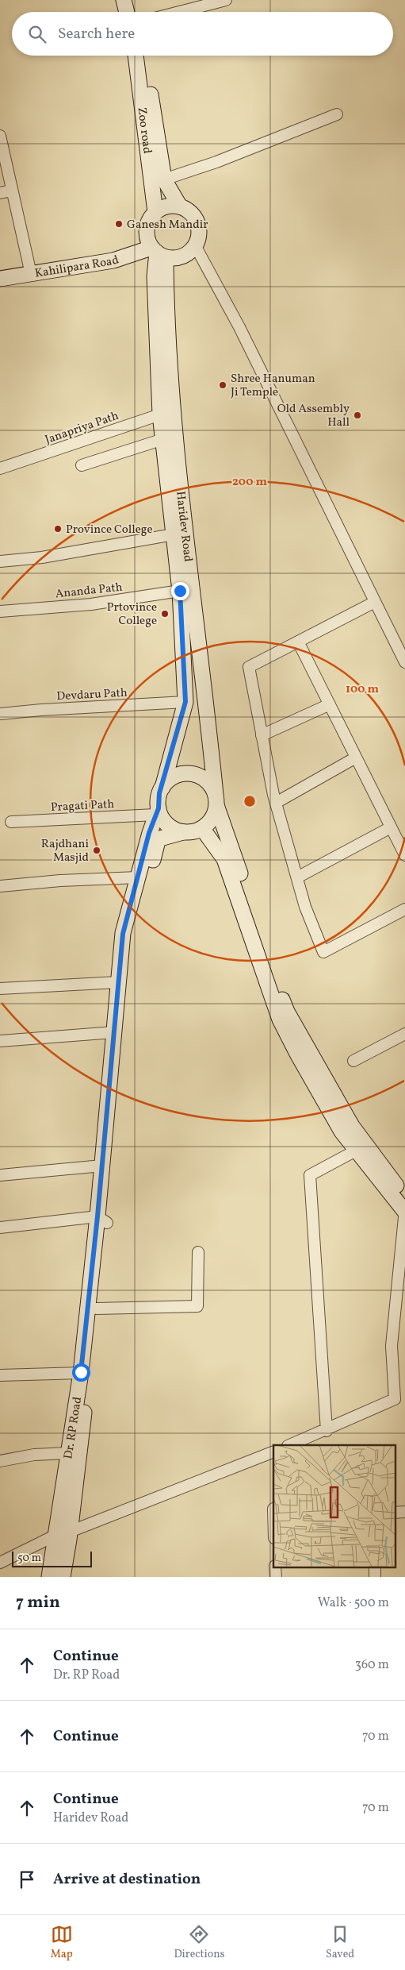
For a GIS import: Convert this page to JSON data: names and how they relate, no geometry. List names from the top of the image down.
{
  "streets": {
    "main road": [
      "Zoo road",
      "Kahilipara Road",
      "Haridev Road",
      "Dr. RP Road"
    ],
    "street": [
      "Janapriya Path",
      "Ananda Path",
      "Devdaru Path",
      "Pragati Path"
    ]
  },
  "crossings": [
    ["Zoo road", "Kahilipara Road"],
    ["Zoo road", "Haridev Road"],
    ["Kahilipara Road", "Haridev Road"],
    ["Janapriya Path", "Haridev Road"],
    ["Haridev Road", "Ananda Path"],
    ["Haridev Road", "Devdaru Path"],
    ["Haridev Road", "Pragati Path"],
    ["Haridev Road", "Dr. RP Road"],
    ["Pragati Path", "Dr. RP Road"]
  ],
  "places": [
    "Ganesh Mandir",
    "Shree Hanuman Ji Temple",
    "Old Assembly Hall",
    "Province College",
    "Prtovince College",
    "Rajdhani Masjid"
  ],
  "scale_bar": "50 m",
  "page": {
    "search": "Search here",
    "scale": "50 m",
    "heading": ["7 min", "Walk · 500 m"],
    "list": [
      ["Continue", "Dr. RP Road", "360 m"],
      ["Continue", "70 m"],
      ["Continue", "Haridev Road", "70 m"],
      "Arrive at destination"
    ],
    "nav": ["Map", "Directions", "Saved"]
  },
  "rings": ["200 m", "100 m"]
}
